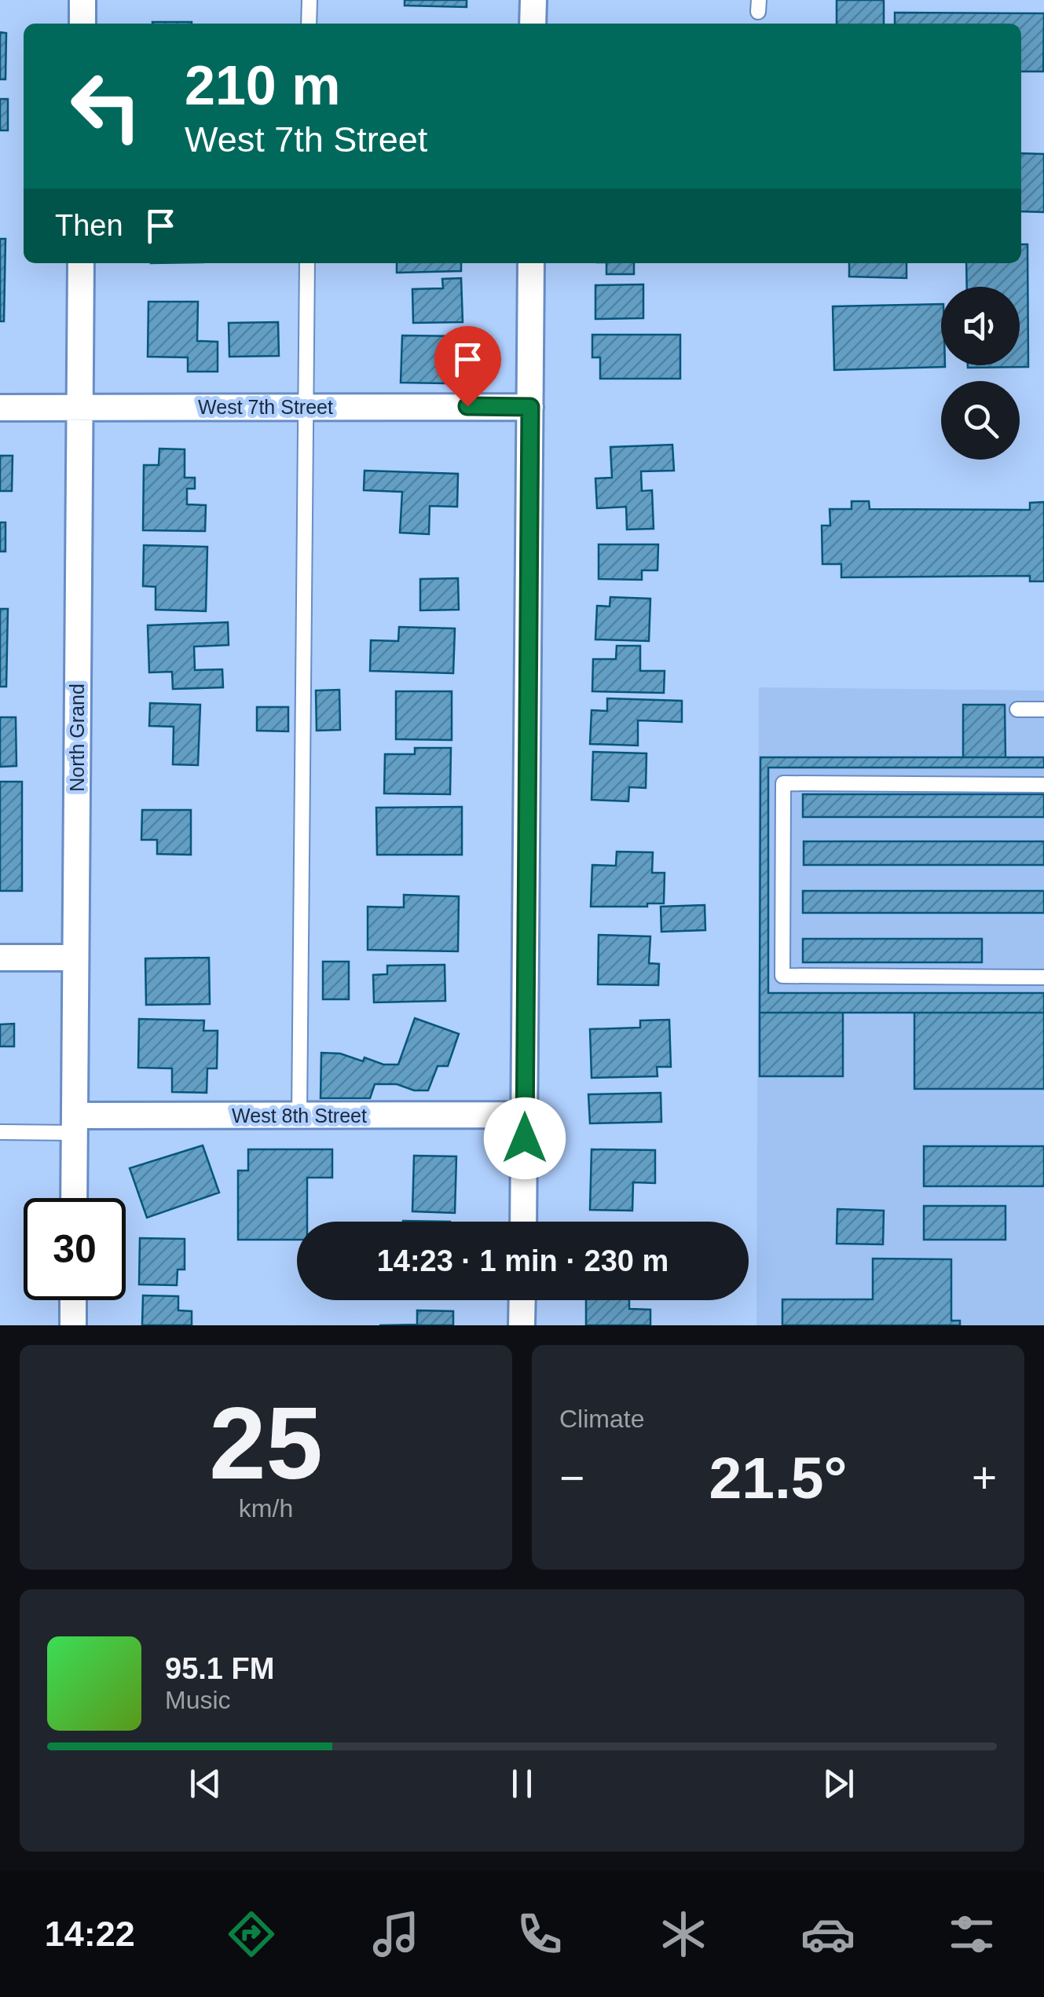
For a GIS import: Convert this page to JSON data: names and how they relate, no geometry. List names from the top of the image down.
{
  "streets": {
    "street": ["West 7th Street", "North Grand", "West 8th Street"]
  },
  "crossings": [
    ["West 7th Street", "North Grand"],
    ["North Grand", "West 8th Street"]
  ],
  "page": {
    "turn": ["210 m", "West 7th Street"],
    "then": "Then",
    "limit": "30",
    "trip": "14:23 · 1 min · 230 m",
    "tile": [
      ["25", "km/h"],
      "Climate"
    ],
    "heat": ["−", "21.5°", "+"],
    "song": ["95.1 FM", "Music"],
    "tabs": "14:22"
  }
}
